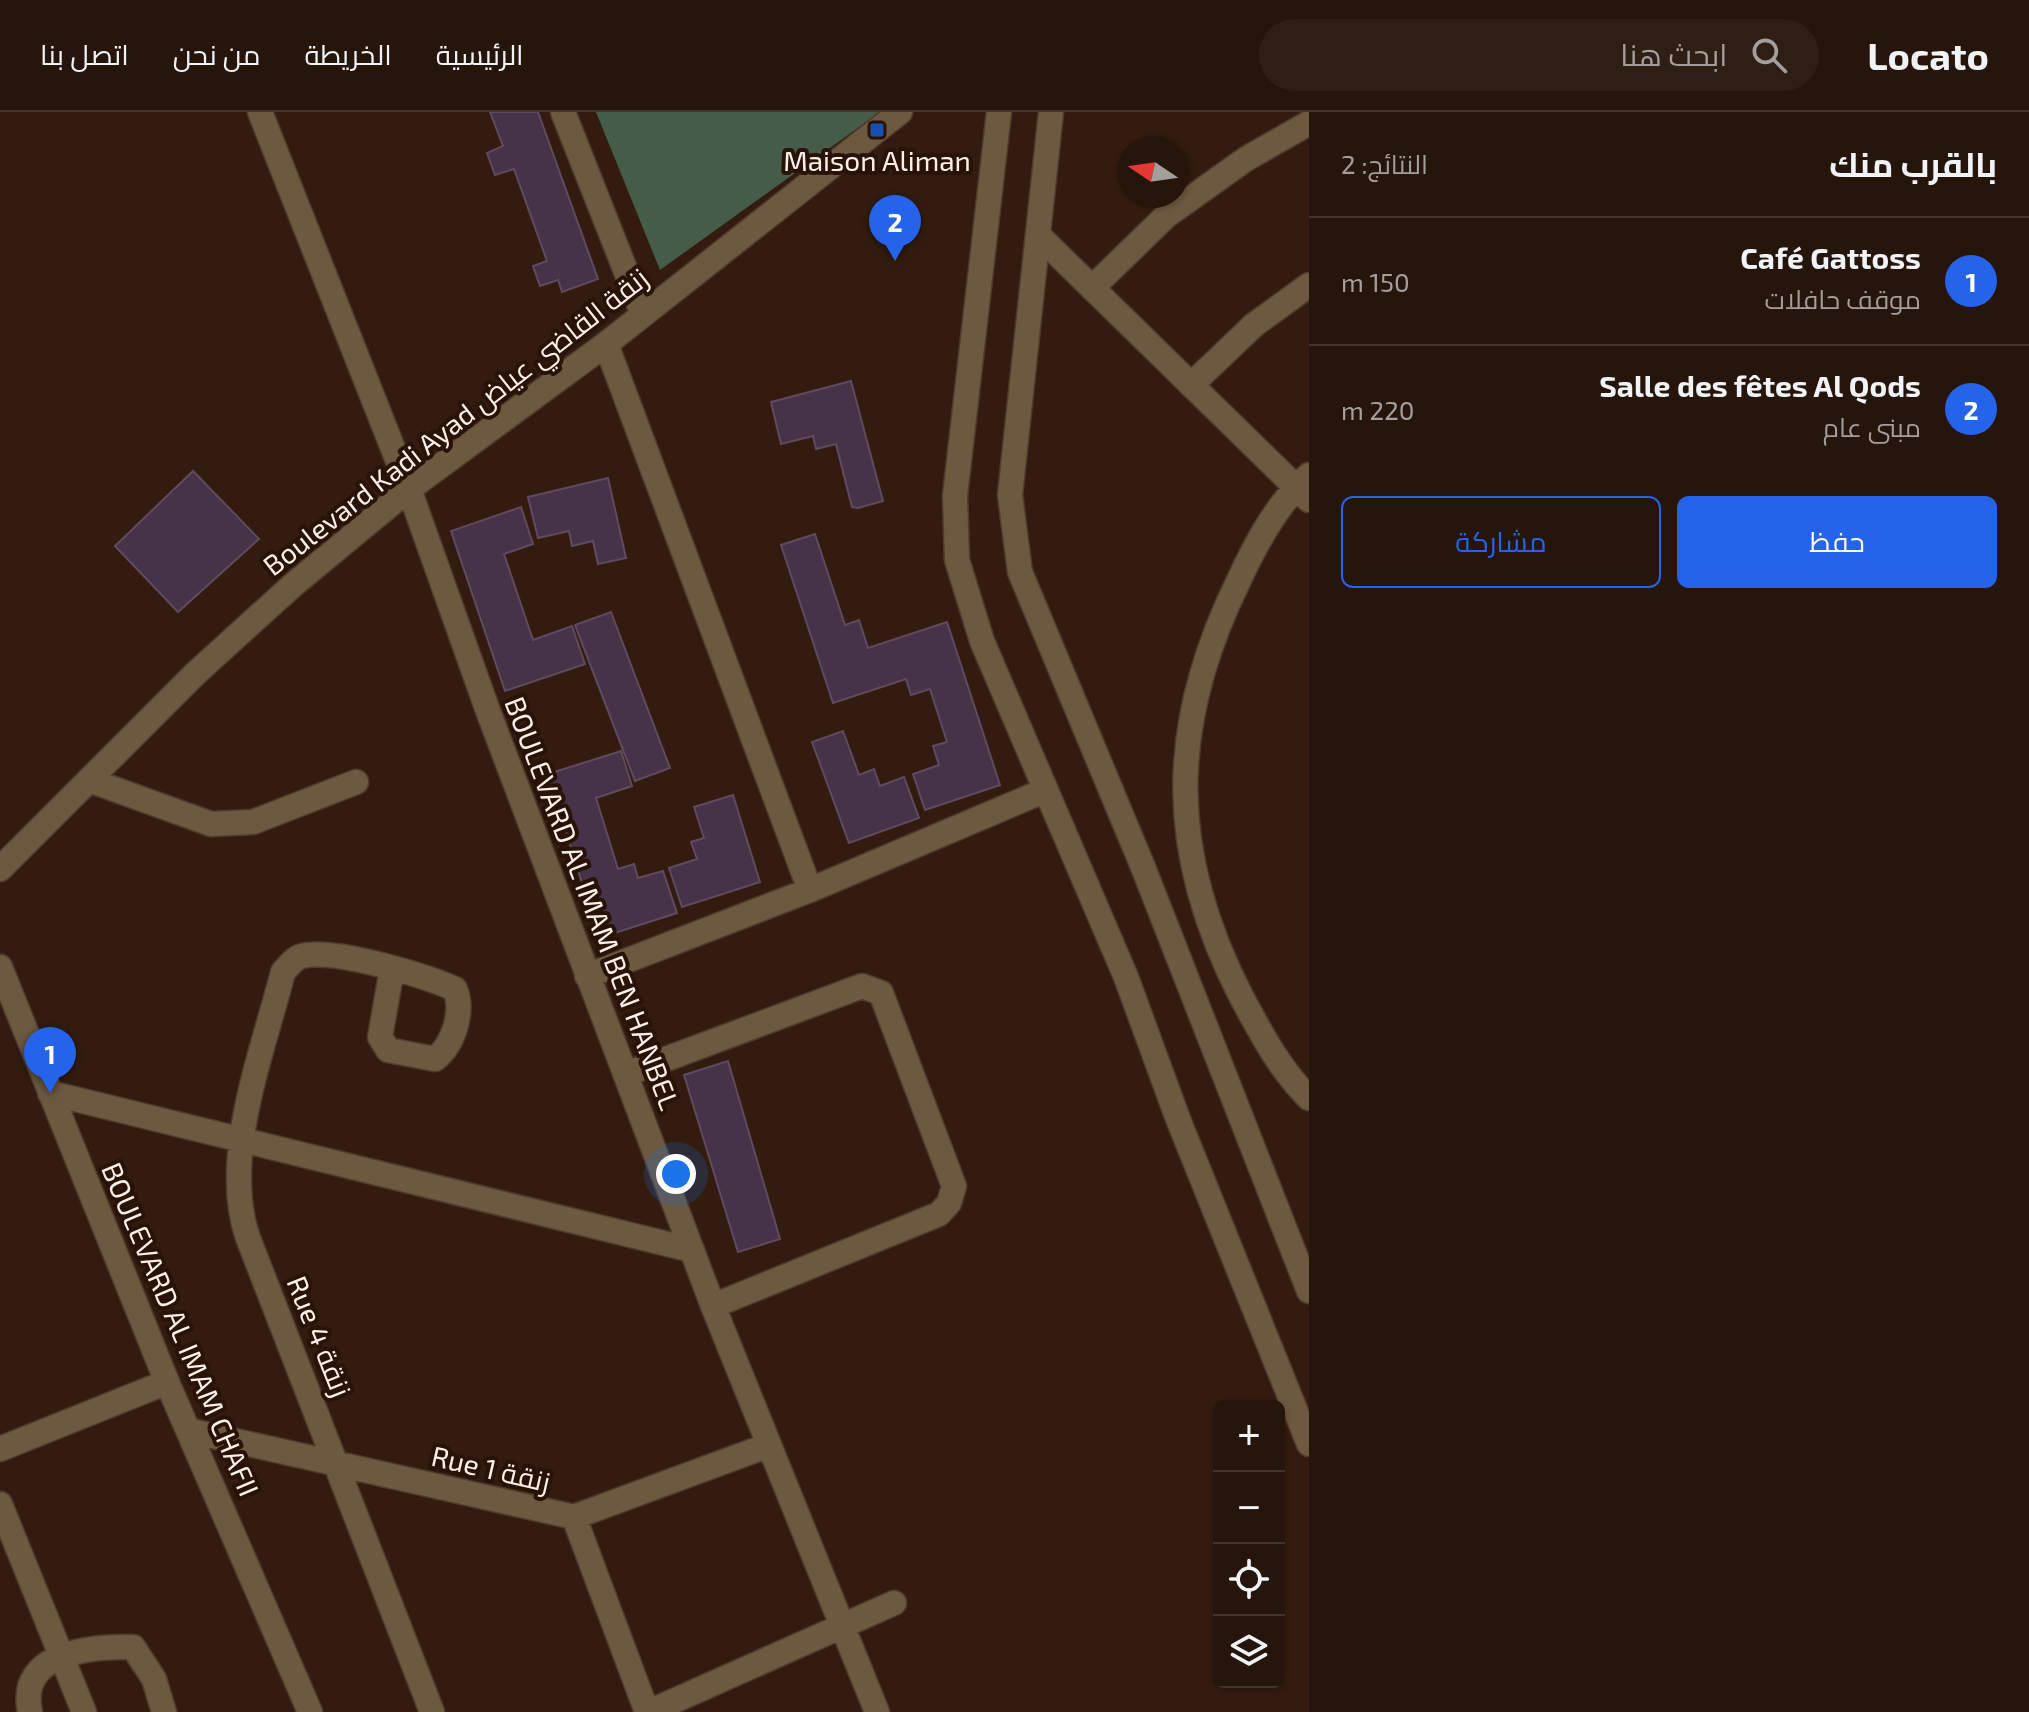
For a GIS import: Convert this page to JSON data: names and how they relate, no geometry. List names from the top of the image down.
{
  "streets": {
    "street": [
      "Boulevard Kadi Ayad زنقة القاضي عياض",
      "BOULEVARD AL IMAM BEN HANBEL",
      "BOULEVARD AL IMAM CHAFII",
      "Rue 4 زنقة",
      "Rue 1 زنقة"
    ]
  },
  "crossings": [
    ["Boulevard Kadi Ayad زنقة القاضي عياض", "BOULEVARD AL IMAM BEN HANBEL"],
    ["BOULEVARD AL IMAM CHAFII", "Rue 1 زنقة"],
    ["Rue 4 زنقة", "Rue 1 زنقة"]
  ],
  "places": {
    "transit": ["Maison Aliman"]
  },
  "north": "left",
  "page": {
    "header": "Locato",
    "search": "ابحث هنا",
    "nav": [
      "الرئيسية",
      "الخريطة",
      "من نحن",
      "اتصل بنا"
    ],
    "heading": ["بالقرب منك", "النتائج: 2"],
    "pins": ["2", "1"],
    "list": [
      {
        "mark": "1",
        "name": "Café Gattoss",
        "note": "موقف حافلات",
        "value": "150 m"
      },
      {
        "mark": "2",
        "name": "Salle des fêtes Al Qods",
        "note": "مبنى عام",
        "value": "220 m"
      }
    ],
    "buttons": ["حفظ", "مشاركة"],
    "map_buttons": ["+", "−"]
  }
}
